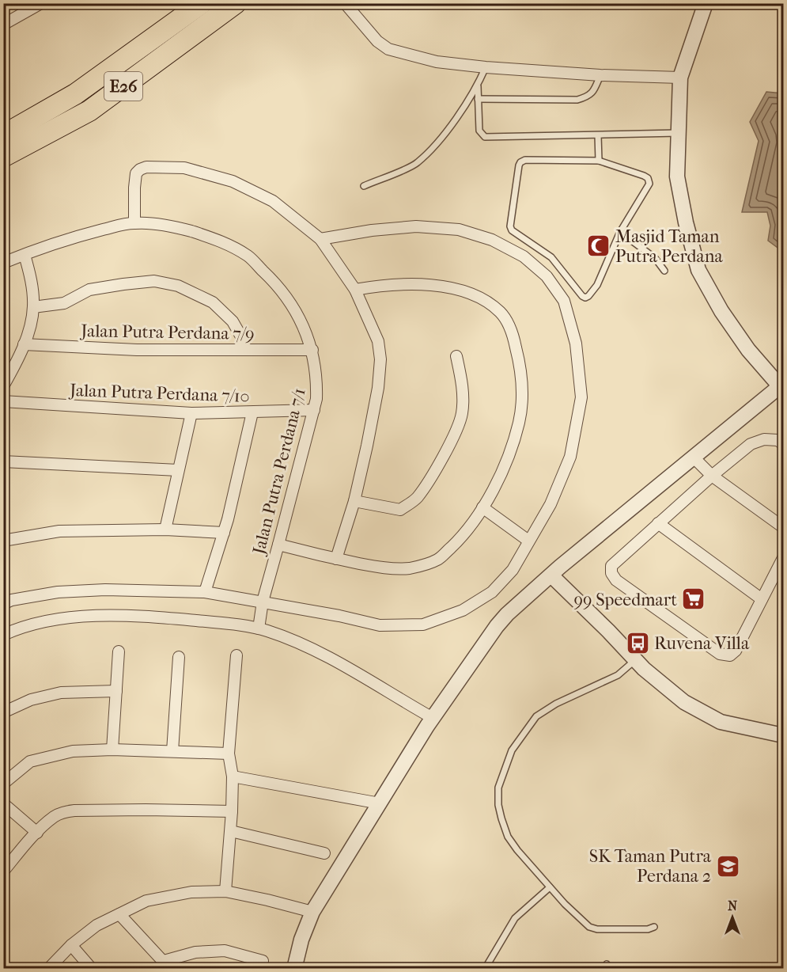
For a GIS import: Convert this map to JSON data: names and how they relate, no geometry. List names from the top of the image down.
{
  "streets": {
    "highway": ["E26"],
    "street": ["Jalan Putra Perdana 7/9", "Jalan Putra Perdana 7/10", "Jalan Putra Perdana 7/1"]
  },
  "crossings": [
    ["Jalan Putra Perdana 7/9", "Jalan Putra Perdana 7/1"],
    ["Jalan Putra Perdana 7/10", "Jalan Putra Perdana 7/1"]
  ],
  "places": {
    "mosque": ["Masjid Taman Putra Perdana"],
    "supermarket": ["99 Speedmart"],
    "bus stop": ["Ruvena Villa"],
    "school or university": ["SK Taman Putra Perdana 2"]
  },
  "north": "top"
}
